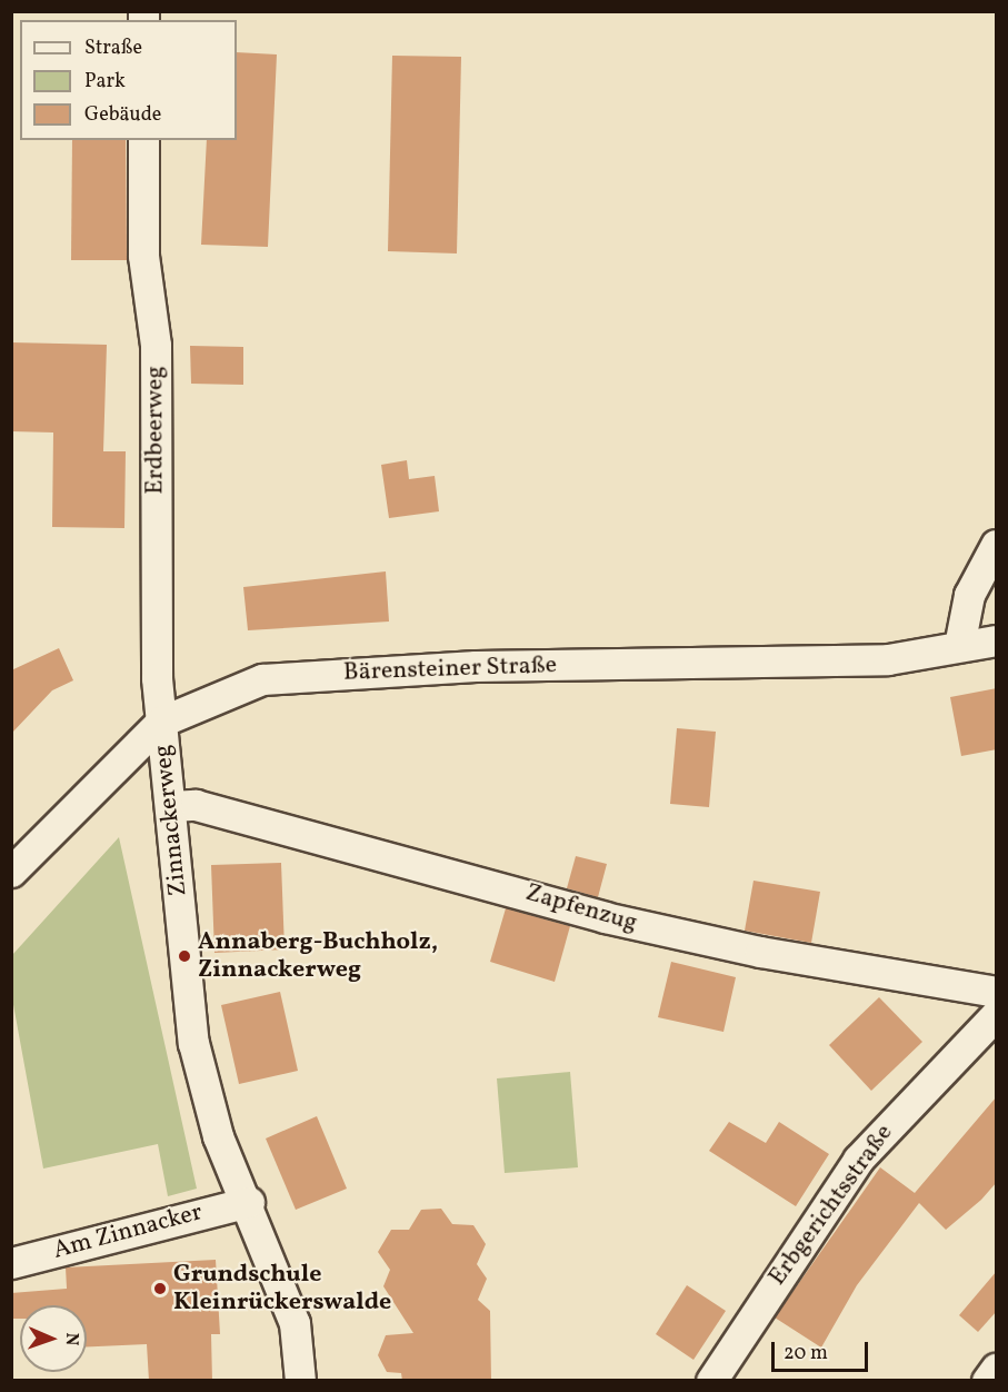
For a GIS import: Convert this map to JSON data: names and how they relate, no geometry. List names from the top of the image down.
{
  "streets": {
    "street": [
      "Erdbeerweg",
      "Bärensteiner Straße",
      "Zinnackerweg",
      "Zapfenzug",
      "Erbgerichtsstraße",
      "Am Zinnacker"
    ]
  },
  "crossings": [
    ["Erdbeerweg", "Bärensteiner Straße"],
    ["Erdbeerweg", "Zinnackerweg"],
    ["Bärensteiner Straße", "Zinnackerweg"],
    ["Zinnackerweg", "Zapfenzug"],
    ["Zinnackerweg", "Am Zinnacker"]
  ],
  "places": ["Annaberg-Buchholz, Zinnackerweg", "Grundschule Kleinrückerswalde"],
  "legend": ["Straße", "Park", "Gebäude"],
  "scale_bar": "20 m",
  "north": "right"
}
